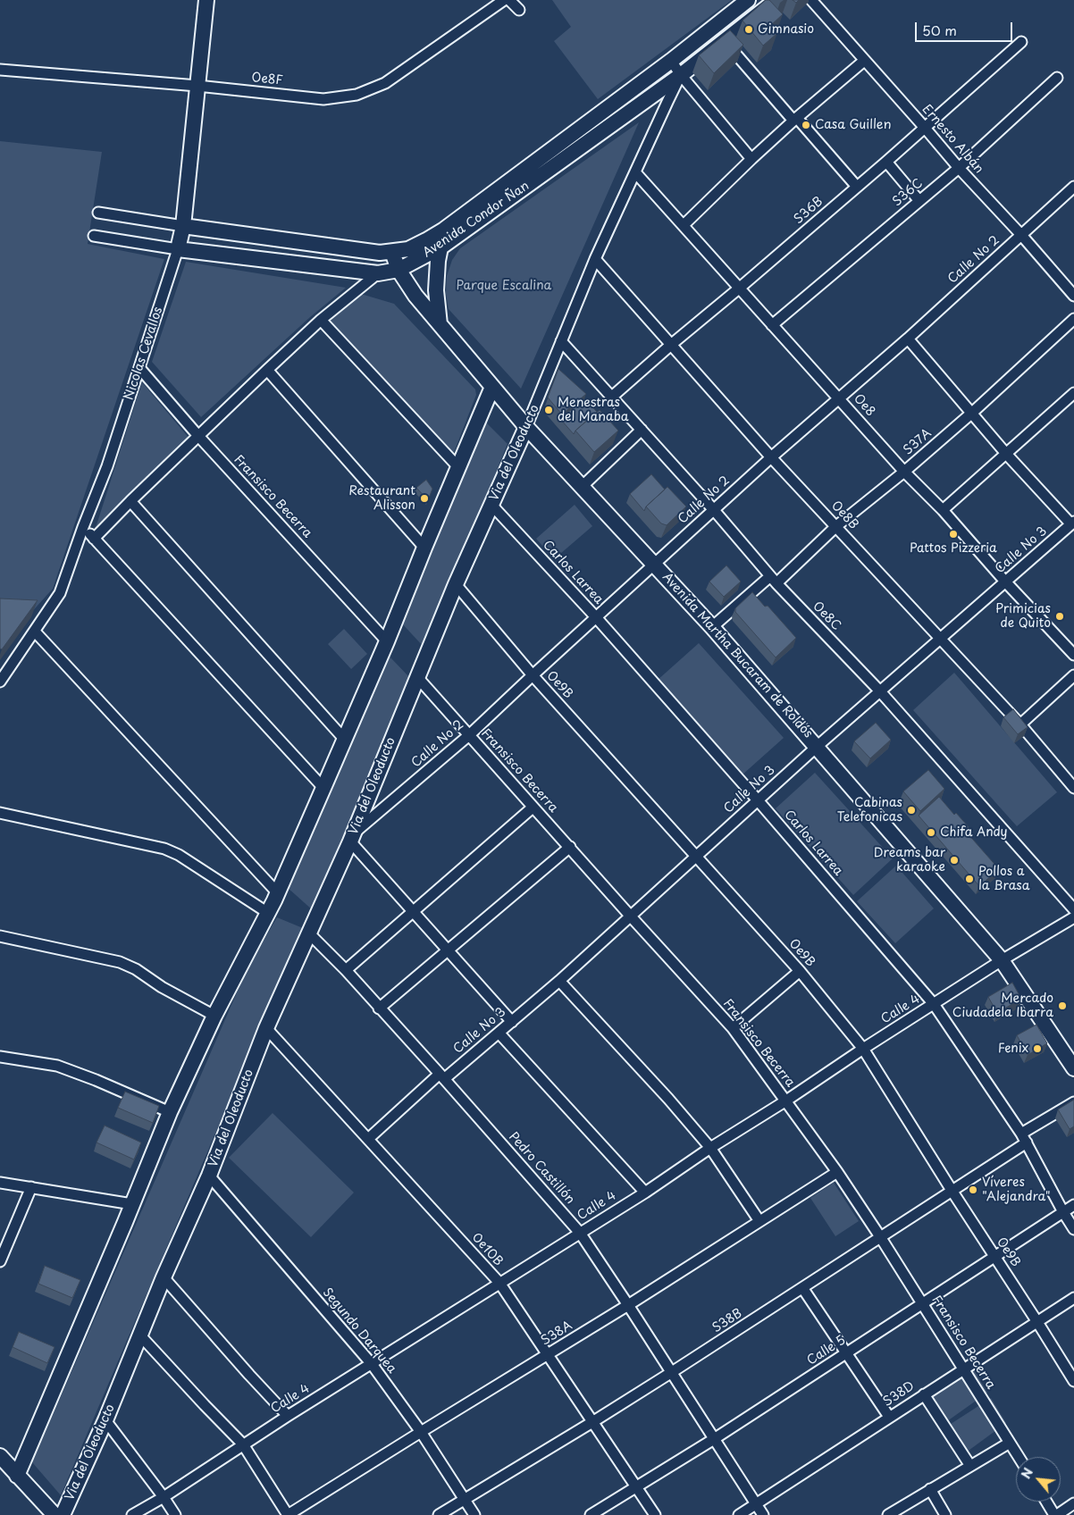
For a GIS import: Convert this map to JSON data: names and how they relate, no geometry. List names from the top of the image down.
{
  "streets": {
    "street": [
      "Oe8F",
      "Ernesto Albán",
      "S36C",
      "S36B",
      "Avenida Condor Ñan",
      "Calle No 2",
      "Nicolas Cevallos",
      "Oe8",
      "S37A",
      "Via del Oleoducto",
      "Fransisco Becerra",
      "Oe8B",
      "Calle No 3",
      "Carlos Larrea",
      "Oe8C",
      "Avenida Martha Bucaram de Roldós",
      "Oe9B",
      "Calle 4",
      "Pedro Castillón",
      "Oe10B",
      "S38B",
      "Segundo Darquea",
      "S38A",
      "Calle 5",
      "S38D"
    ]
  },
  "crossings": [
    ["Oe8F", "Nicolas Cevallos"],
    ["Ernesto Albán", "S36C"],
    ["Ernesto Albán", "S36B"],
    ["Ernesto Albán", "Calle No 2"],
    ["S36C", "Oe8"],
    ["S36B", "Oe8"],
    ["S36B", "Oe8B"],
    ["S36B", "Oe8C"],
    ["Avenida Condor Ñan", "Nicolas Cevallos"],
    ["Avenida Condor Ñan", "Via del Oleoducto"],
    ["Avenida Condor Ñan", "Avenida Martha Bucaram de Roldós"],
    ["Calle No 2", "Oe8"],
    ["Calle No 2", "Via del Oleoducto"],
    ["Calle No 2", "Fransisco Becerra"],
    ["Calle No 2", "Oe8B"],
    ["Calle No 2", "Carlos Larrea"],
    ["Calle No 2", "Oe8C"],
    ["Calle No 2", "Avenida Martha Bucaram de Roldós"],
    ["Calle No 2", "Oe9B"],
    ["Nicolas Cevallos", "Fransisco Becerra"],
    ["Oe8", "S37A"],
    ["Oe8", "Via del Oleoducto"],
    ["Oe8", "Calle No 3"],
    ["S37A", "Oe8B"],
    ["S37A", "Oe8C"],
    ["S37A", "Avenida Martha Bucaram de Roldós"],
    ["Via del Oleoducto", "Fransisco Becerra"],
    ["Via del Oleoducto", "Oe8B"],
    ["Via del Oleoducto", "Carlos Larrea"],
    ["Via del Oleoducto", "Oe8C"],
    ["Via del Oleoducto", "Avenida Martha Bucaram de Roldós"],
    ["Via del Oleoducto", "Oe9B"],
    ["Via del Oleoducto", "Pedro Castillón"],
    ["Via del Oleoducto", "Oe10B"],
    ["Via del Oleoducto", "Segundo Darquea"],
    ["Fransisco Becerra", "Calle No 3"],
    ["Fransisco Becerra", "Calle 4"],
    ["Fransisco Becerra", "S38B"],
    ["Fransisco Becerra", "S38A"],
    ["Fransisco Becerra", "Calle 5"],
    ["Fransisco Becerra", "S38D"],
    ["Oe8B", "Calle No 3"],
    ["Calle No 3", "Carlos Larrea"],
    ["Calle No 3", "Oe8C"],
    ["Calle No 3", "Avenida Martha Bucaram de Roldós"],
    ["Calle No 3", "Oe9B"],
    ["Calle No 3", "Pedro Castillón"],
    ["Calle No 3", "Oe10B"],
    ["Carlos Larrea", "Calle 4"],
    ["Carlos Larrea", "S38B"],
    ["Carlos Larrea", "Calle 5"],
    ["Avenida Martha Bucaram de Roldós", "Calle 4"],
    ["Oe9B", "Calle 4"],
    ["Oe9B", "S38B"],
    ["Oe9B", "Calle 5"],
    ["Oe9B", "S38D"],
    ["Calle 4", "Pedro Castillón"],
    ["Calle 4", "Oe10B"],
    ["Calle 4", "Segundo Darquea"],
    ["Pedro Castillón", "S38B"],
    ["Pedro Castillón", "S38A"],
    ["Pedro Castillón", "Calle 5"],
    ["Pedro Castillón", "S38D"],
    ["Oe10B", "S38B"],
    ["Oe10B", "S38A"],
    ["Oe10B", "Calle 5"],
    ["S38B", "Segundo Darquea"],
    ["Segundo Darquea", "S38A"]
  ],
  "parks": ["Parque Escalina"],
  "places": [
    "Gimnasio",
    "Casa Guillen",
    "Menestras del Manaba",
    "Restaurant Alisson",
    "Pattos Pizzeria",
    "Primicias de Quito",
    "Cabinas Telefonicas",
    "Chifa Andy",
    "Dreams bar karaoke",
    "Pollos a la Brasa",
    "Mercado Ciudadela Ibarra",
    "Fenix",
    "Víveres \"Alejandra\""
  ],
  "scale_bar": "50 m",
  "north": "top left"
}
